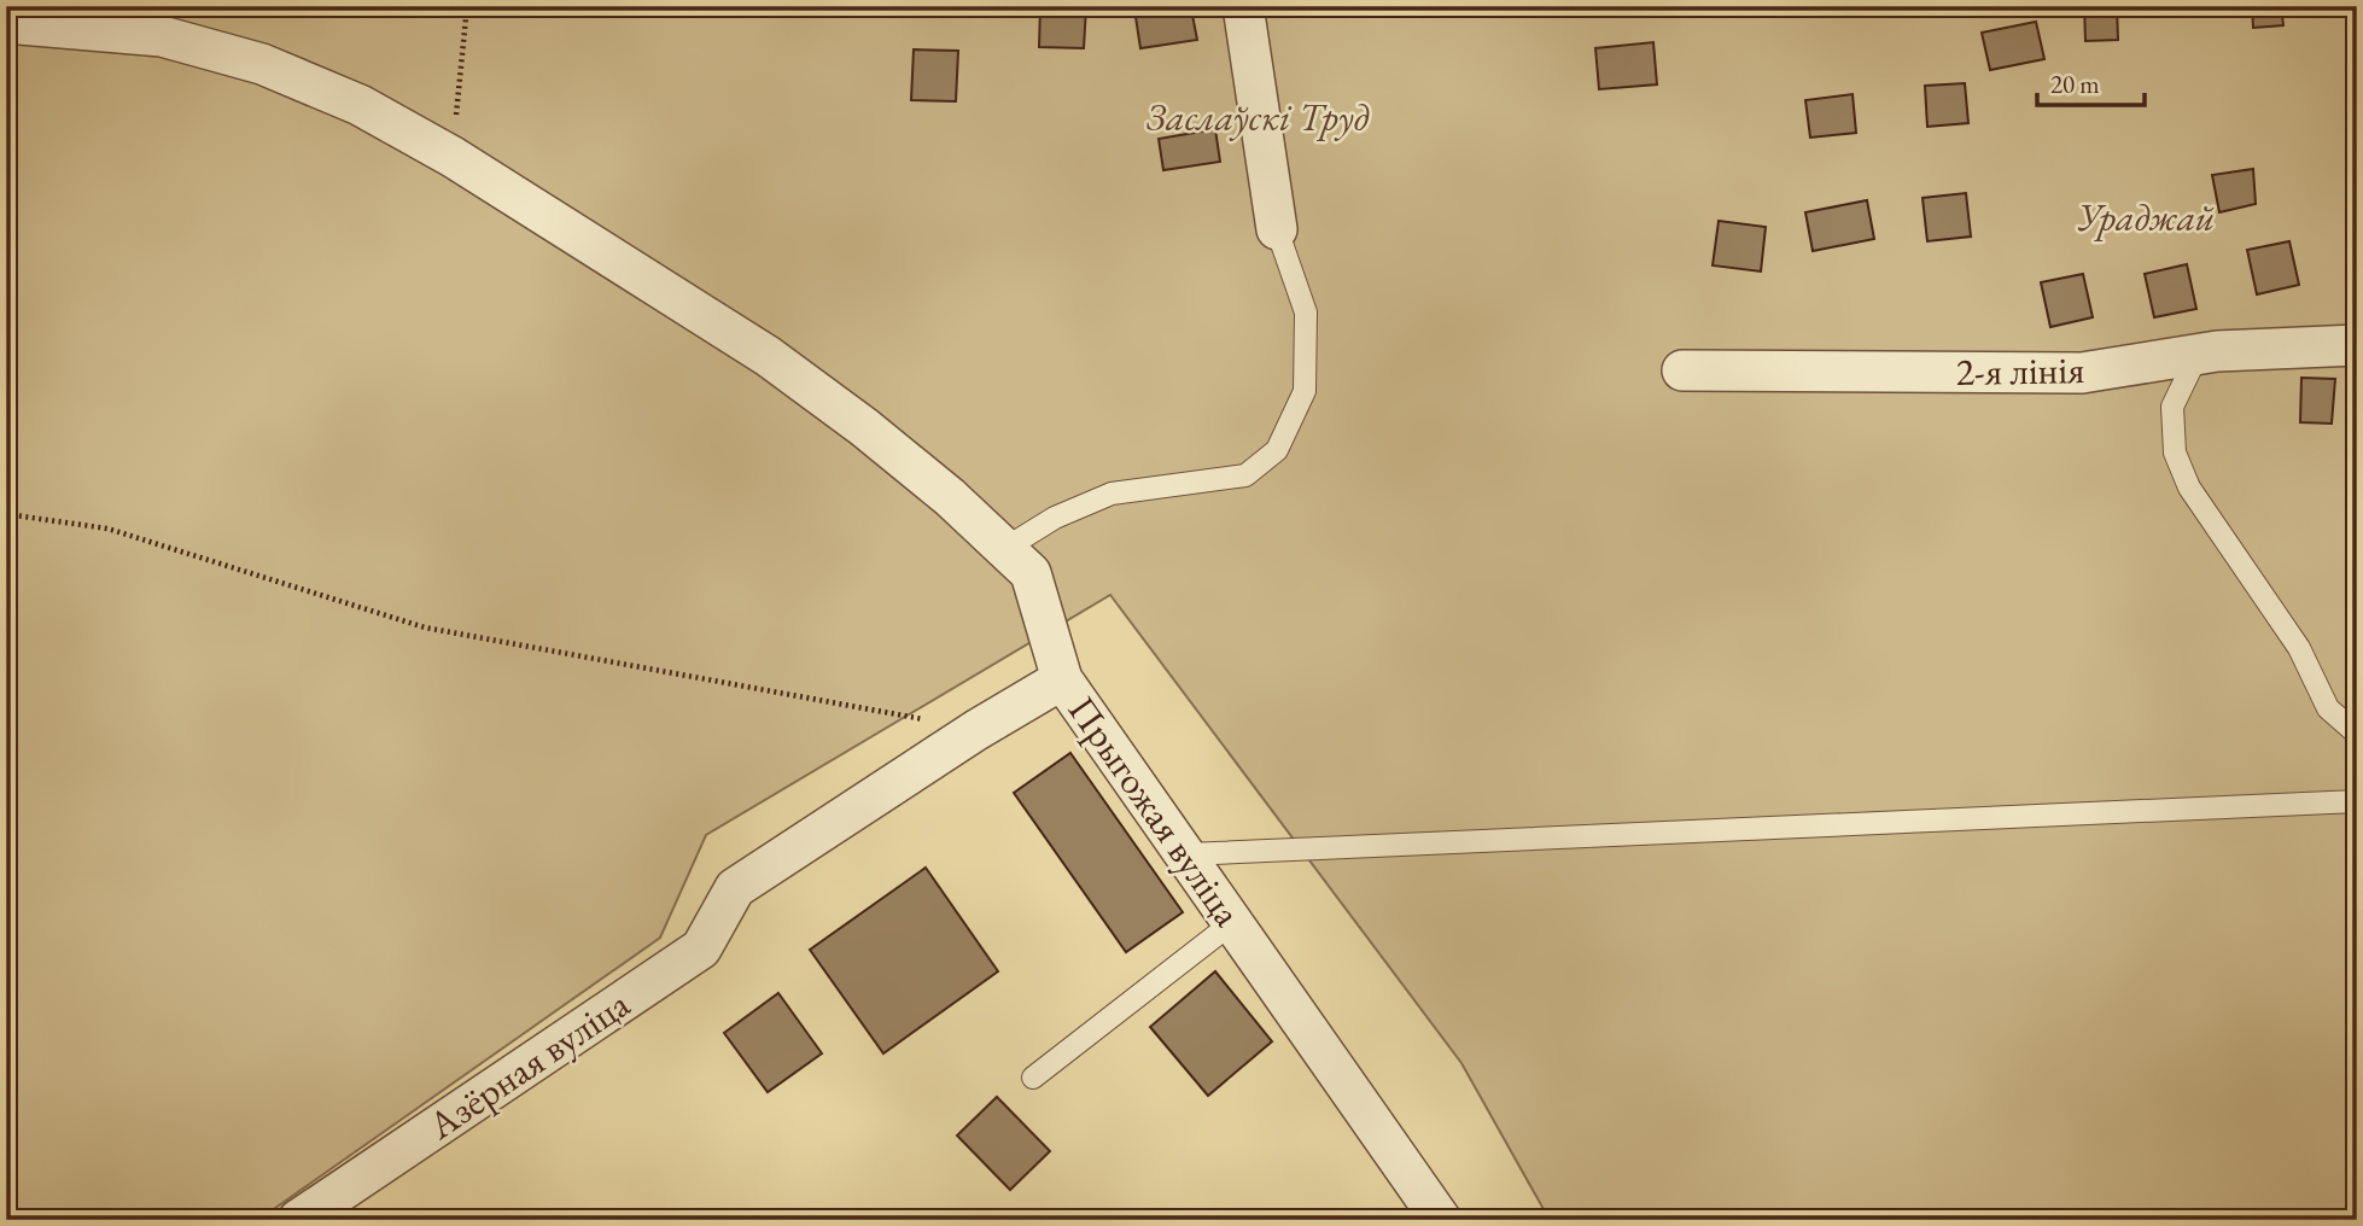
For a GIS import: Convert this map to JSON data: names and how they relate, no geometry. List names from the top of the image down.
{
  "streets": {
    "street": ["2-я лінія", "Прыгожая вуліца", "Азёрная вуліца"]
  },
  "crossings": [
    ["Прыгожая вуліца", "Азёрная вуліца"]
  ],
  "parks": ["Заслаўскі Труд", "Ураджай"],
  "scale_bar": "20 m"
}
